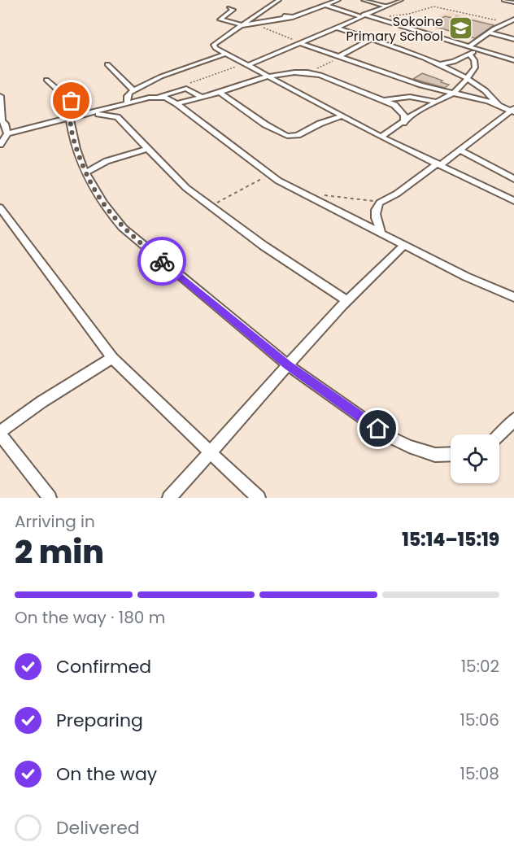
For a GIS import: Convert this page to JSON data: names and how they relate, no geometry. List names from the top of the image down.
{
  "places": {
    "school or university": ["Sokoine Primary School"]
  },
  "page": {
    "heading": ["2 min", "Arriving in", "15:14–15:19"],
    "bar": "On the way · 180 m",
    "list": [
      ["Confirmed", "15:02"],
      ["Preparing", "15:06"],
      ["On the way", "15:08"],
      "Delivered"
    ]
  }
}
